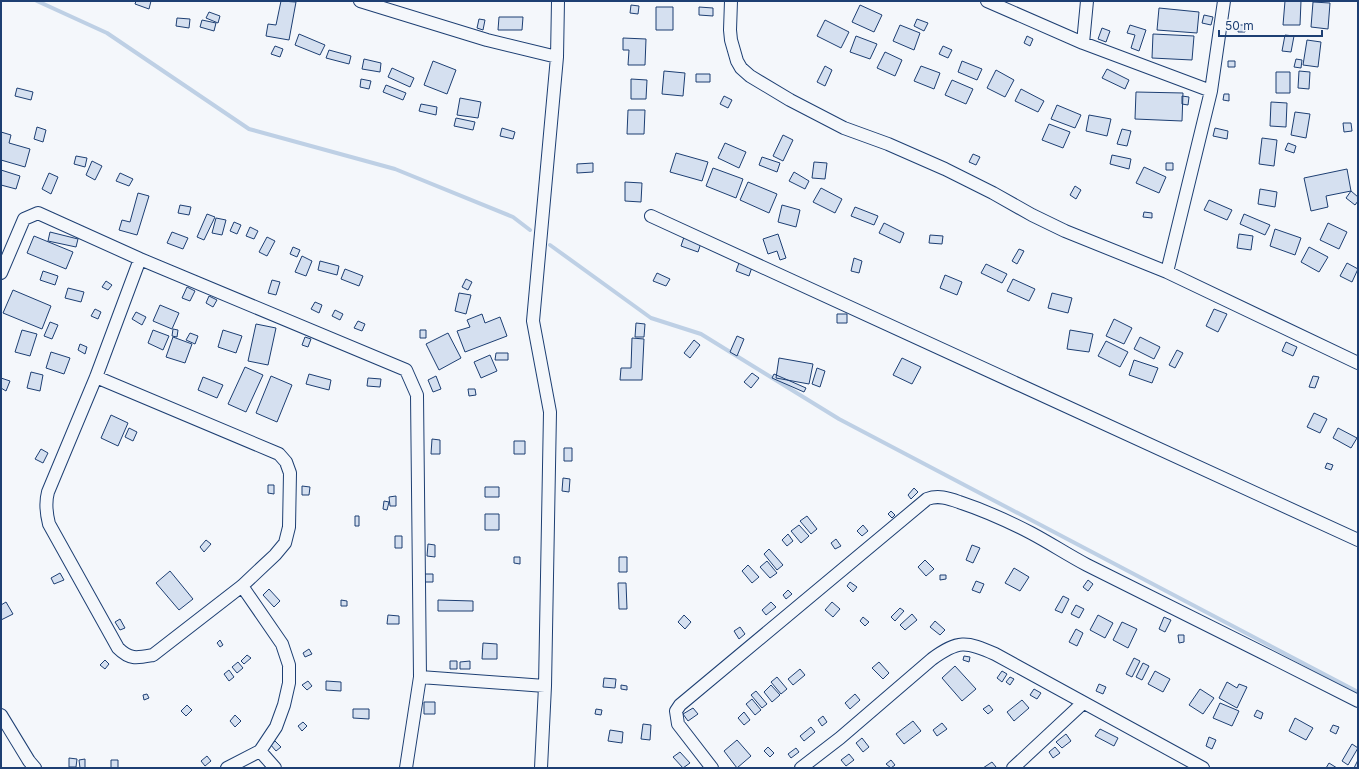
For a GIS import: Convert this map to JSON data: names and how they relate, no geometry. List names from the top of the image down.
{
  "scale_bar": "50 m"
}
